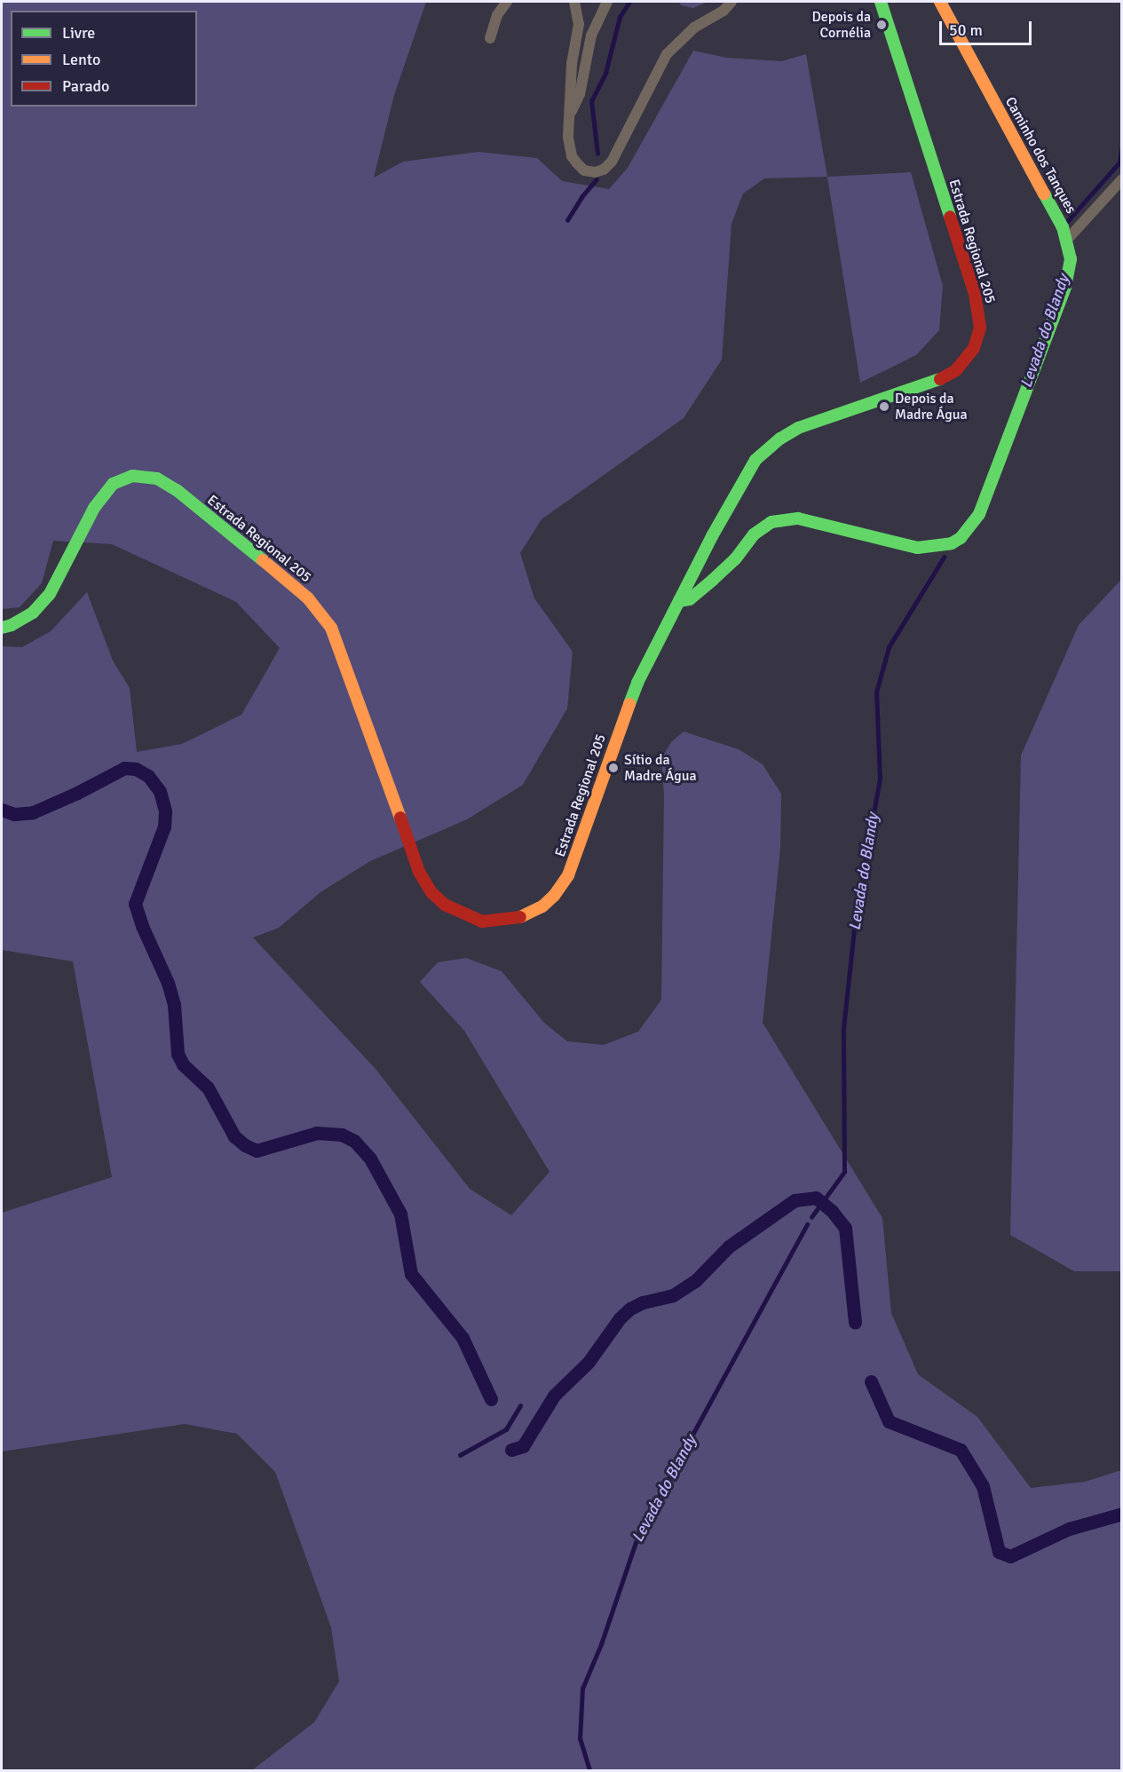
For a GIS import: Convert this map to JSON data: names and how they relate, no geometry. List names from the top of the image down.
{
  "streets": {
    "main road": ["Caminho dos Tanques", "Estrada Regional 205"]
  },
  "crossings": [
    ["Caminho dos Tanques", "Estrada Regional 205"]
  ],
  "water": ["Levada do Blandy"],
  "places": ["Depois da Cornélia", "Depois da Madre Água", "Sítio da Madre Água"],
  "legend": ["Livre", "Lento", "Parado"],
  "scale_bar": "50 m"
}
